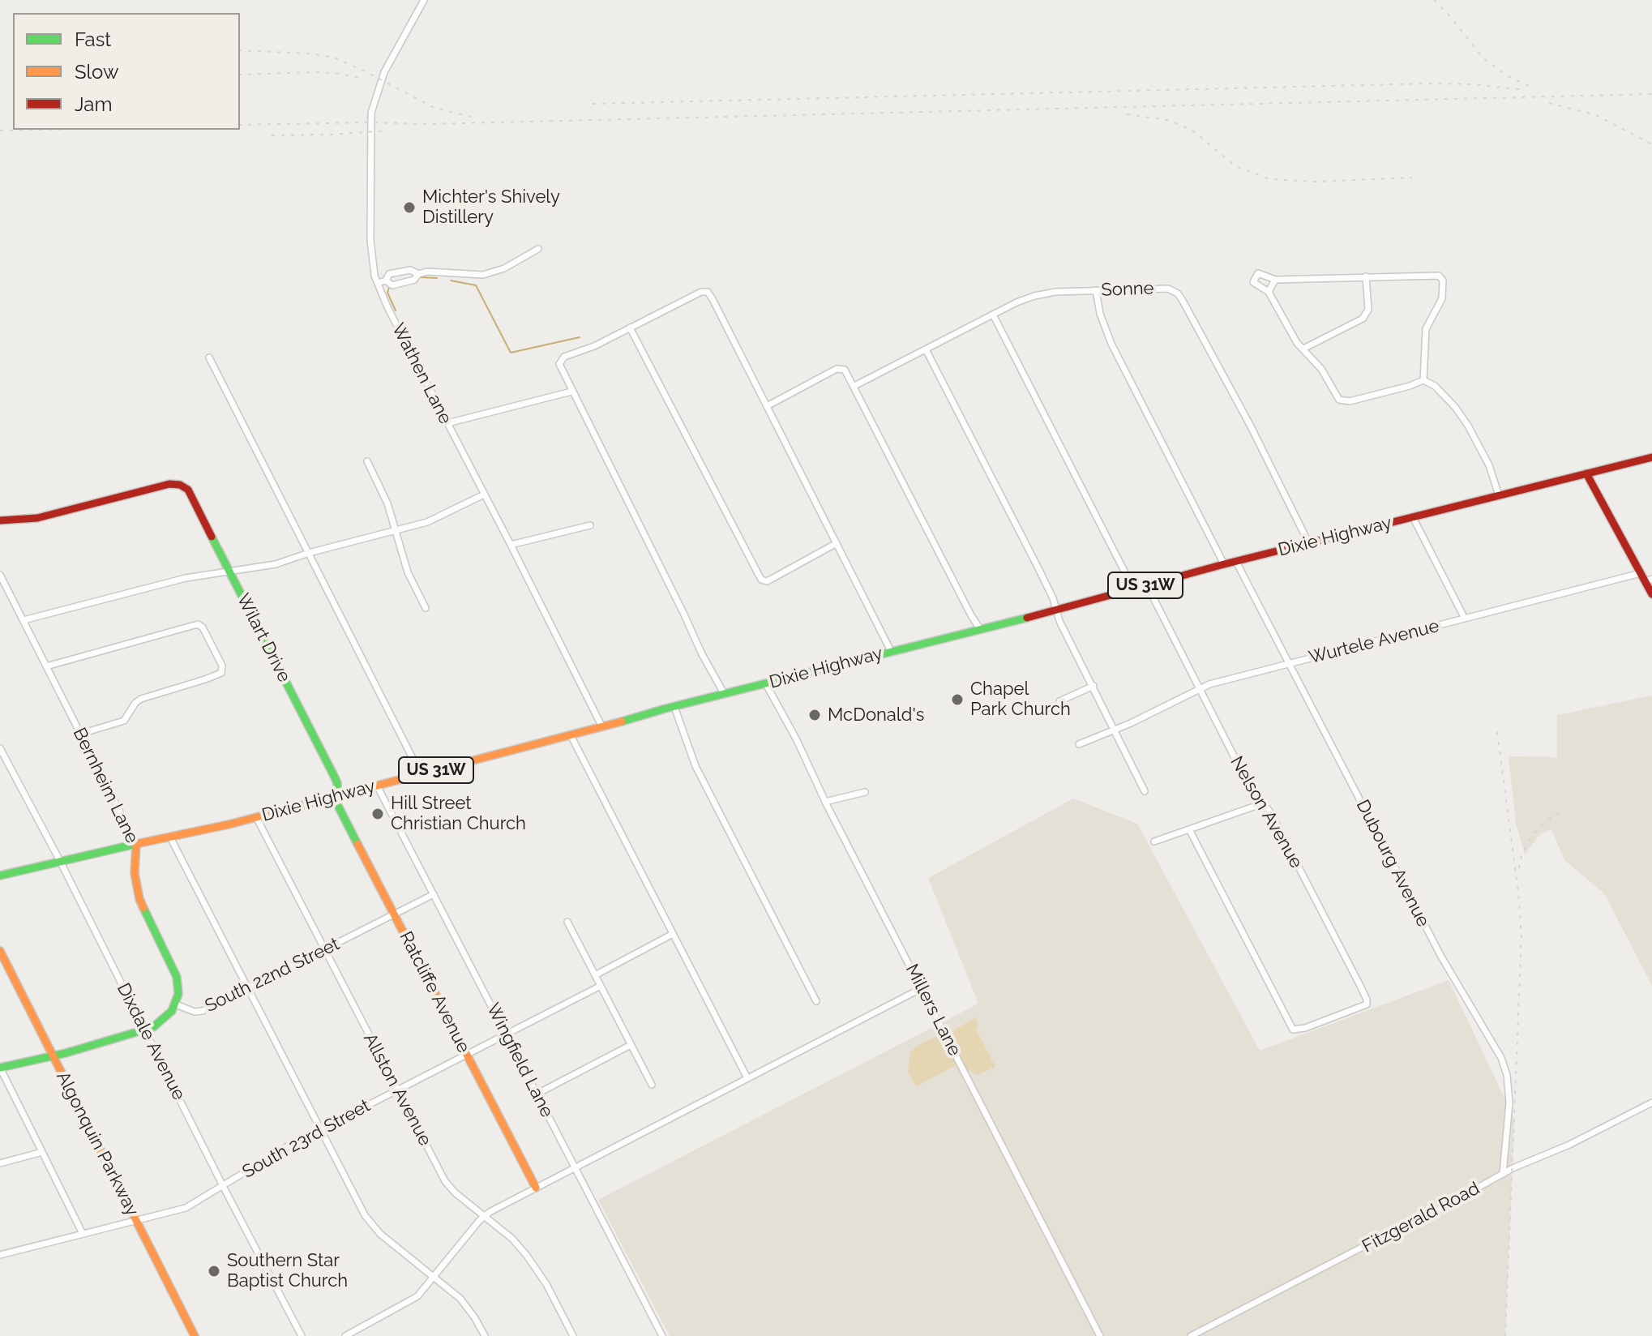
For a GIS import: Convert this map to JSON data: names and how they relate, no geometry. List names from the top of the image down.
{
  "streets": {
    "main road": [
      "Dixie Highway",
      "US 31W",
      "Wilart Drive",
      "Bernheim Lane",
      "Ratcliffe Avenue",
      "Algonquin Parkway"
    ],
    "street": [
      "Sonne",
      "Wathen Lane",
      "Wurtele Avenue",
      "Nelson Avenue",
      "Dubourg Avenue",
      "South 22nd Street",
      "Millers Lane",
      "Dixdale Avenue",
      "Wingfield Lane",
      "Allston Avenue",
      "South 23rd Street",
      "Fitzgerald Road"
    ]
  },
  "crossings": [
    ["Sonne", "Dixie Highway"],
    ["Wathen Lane", "Dixie Highway"],
    ["Dixie Highway", "Wilart Drive"],
    ["Dixie Highway", "Bernheim Lane"],
    ["Dixie Highway", "Nelson Avenue"],
    ["Dixie Highway", "Dubourg Avenue"],
    ["Dixie Highway", "Ratcliffe Avenue"],
    ["Dixie Highway", "Millers Lane"],
    ["Dixie Highway", "Dixdale Avenue"],
    ["Dixie Highway", "Wingfield Lane"],
    ["Dixie Highway", "Allston Avenue"],
    ["Wilart Drive", "Ratcliffe Avenue"],
    ["Wurtele Avenue", "Nelson Avenue"],
    ["Wurtele Avenue", "Dubourg Avenue"],
    ["Bernheim Lane", "South 22nd Street"],
    ["Dubourg Avenue", "Fitzgerald Road"],
    ["South 22nd Street", "Ratcliffe Avenue"],
    ["South 22nd Street", "Wingfield Lane"],
    ["South 22nd Street", "Allston Avenue"],
    ["Ratcliffe Avenue", "South 23rd Street"],
    ["Dixdale Avenue", "South 23rd Street"],
    ["Wingfield Lane", "South 23rd Street"],
    ["Allston Avenue", "South 23rd Street"],
    ["South 23rd Street", "Algonquin Parkway"]
  ],
  "places": [
    "Michter's Shively Distillery",
    "Chapel Park Church",
    "McDonald's",
    "Hill Street Christian Church",
    "Southern Star Baptist Church"
  ],
  "legend": ["Fast", "Slow", "Jam"]
}
